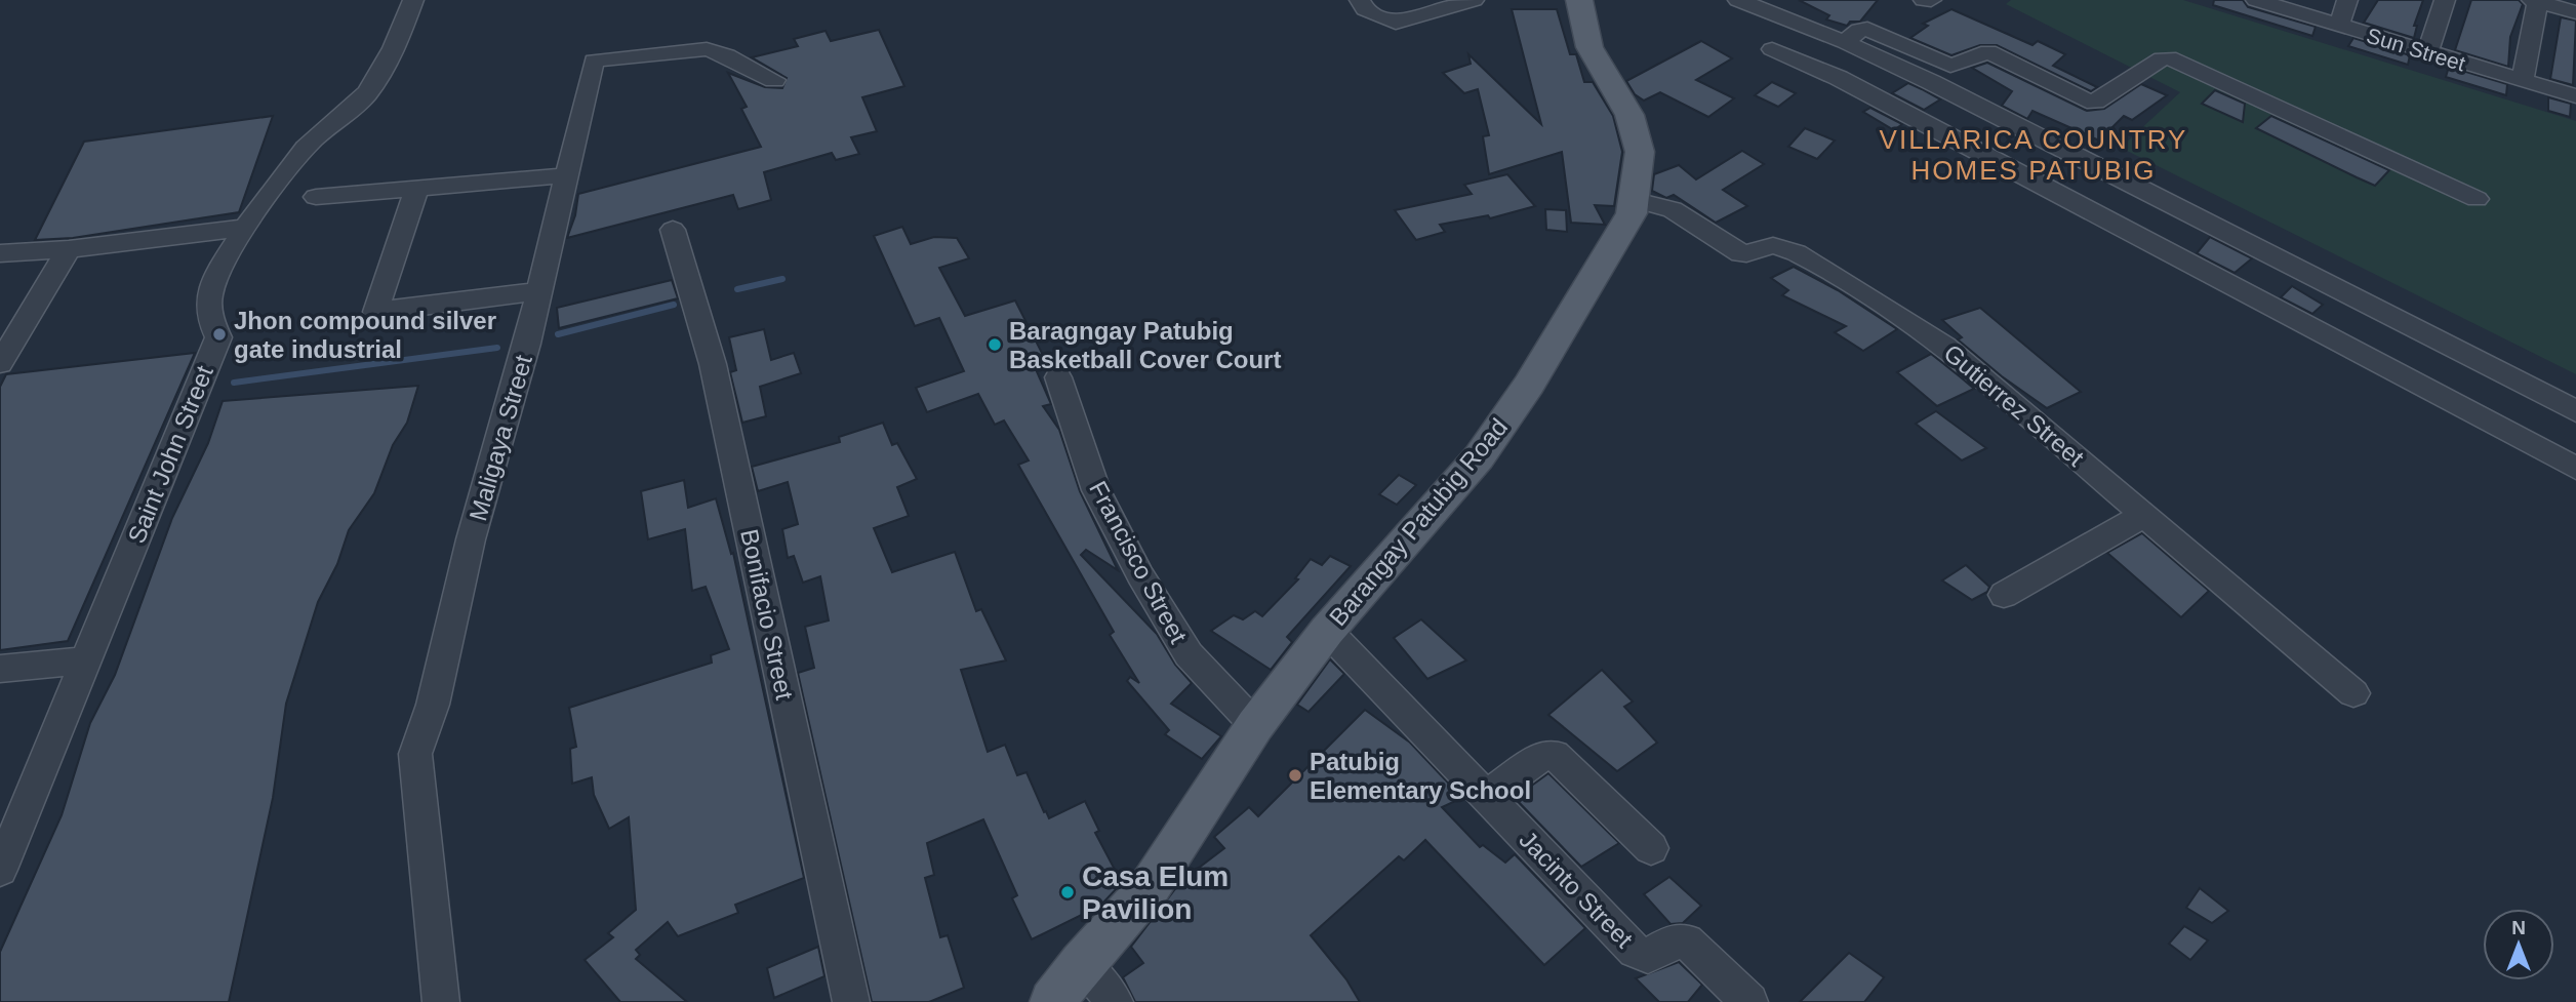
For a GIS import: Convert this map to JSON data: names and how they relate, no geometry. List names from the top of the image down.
{
  "streets": {
    "main road": ["Barangay Patubig Road"],
    "street": [
      "Sun Street",
      "Gutierrez Street",
      "Maligaya Street",
      "Saint John Street",
      "Francisco Street",
      "Bonifacio Street",
      "Jacinto Street"
    ]
  },
  "crossings": [
    ["Gutierrez Street", "Barangay Patubig Road"],
    ["Barangay Patubig Road", "Francisco Street"],
    ["Barangay Patubig Road", "Jacinto Street"]
  ],
  "districts": ["VILLARICA COUNTRY HOMES PATUBIG"],
  "places": [
    "Jhon compound silver gate industrial",
    "Baragngay Patubig Basketball Cover Court",
    "Patubig Elementary School",
    "Casa Elum Pavilion"
  ],
  "north": "top"
}
